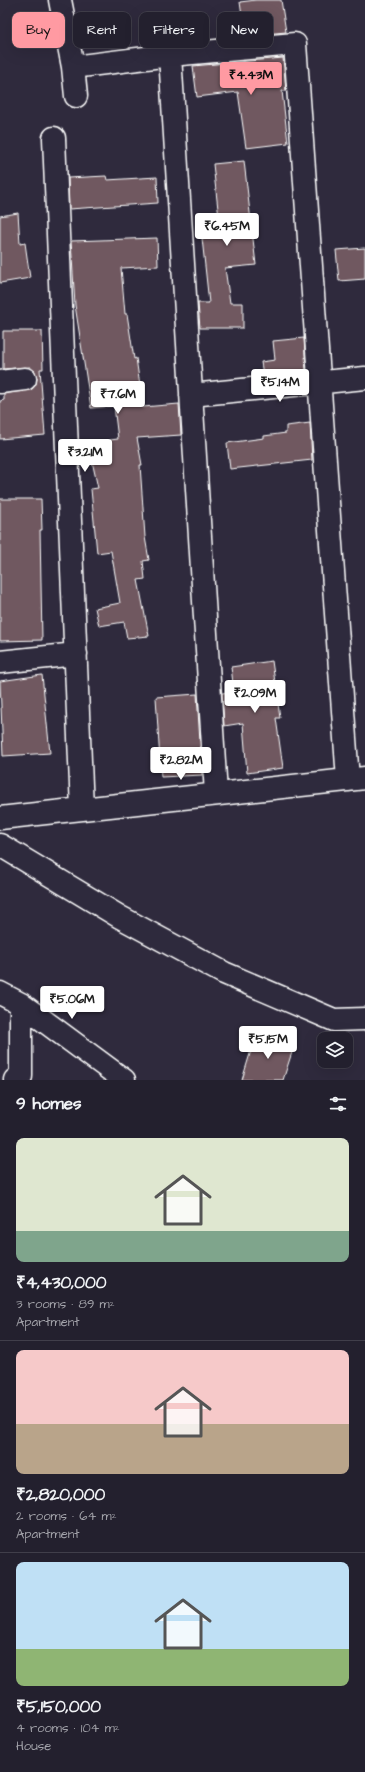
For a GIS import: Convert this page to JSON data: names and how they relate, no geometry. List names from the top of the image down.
{
  "page": {
    "chip": [
      "Buy",
      "Rent",
      "Filters",
      "New"
    ],
    "price": [
      "₹4.43M",
      "₹6.45M",
      "₹5.14M",
      "₹7.6M",
      "₹3.21M",
      "₹2.09M",
      "₹2.82M",
      "₹5.06M",
      "₹5.15M"
    ],
    "heading": "9 homes",
    "list": [
      {
        "name": "₹4,430,000",
        "note": "3 rooms · 89 m² · Apartment"
      },
      {
        "name": "₹2,820,000",
        "note": "2 rooms · 64 m² · Apartment"
      },
      {
        "name": "₹5,150,000",
        "note": "4 rooms · 104 m² · House"
      }
    ]
  }
}
